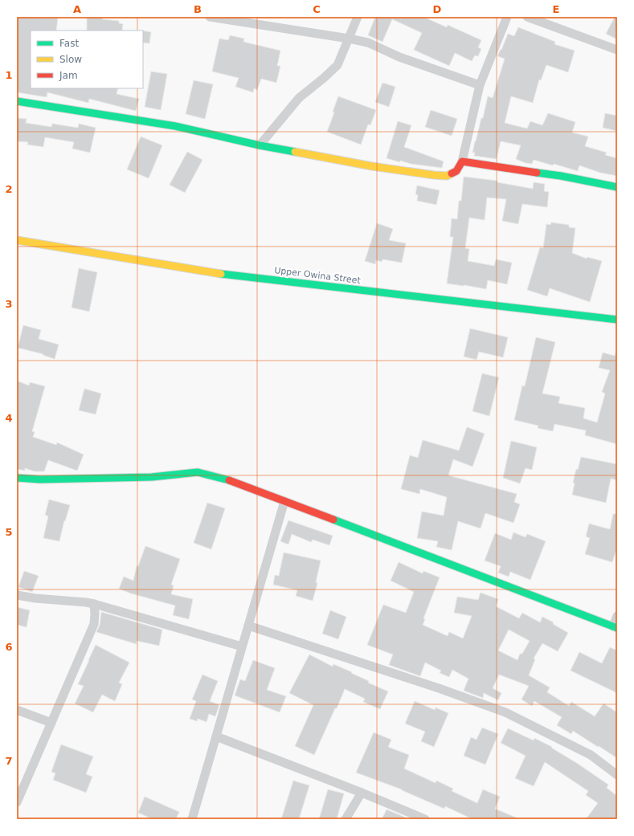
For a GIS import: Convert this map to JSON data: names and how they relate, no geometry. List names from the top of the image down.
{
  "streets": {
    "street": ["Upper Owina Street"]
  },
  "legend": ["Fast", "Slow", "Jam"],
  "grid": {
    "columns": [
      "A",
      "B",
      "C",
      "D",
      "E"
    ],
    "rows": [
      "1",
      "2",
      "3",
      "4",
      "5",
      "6",
      "7"
    ]
  }
}
